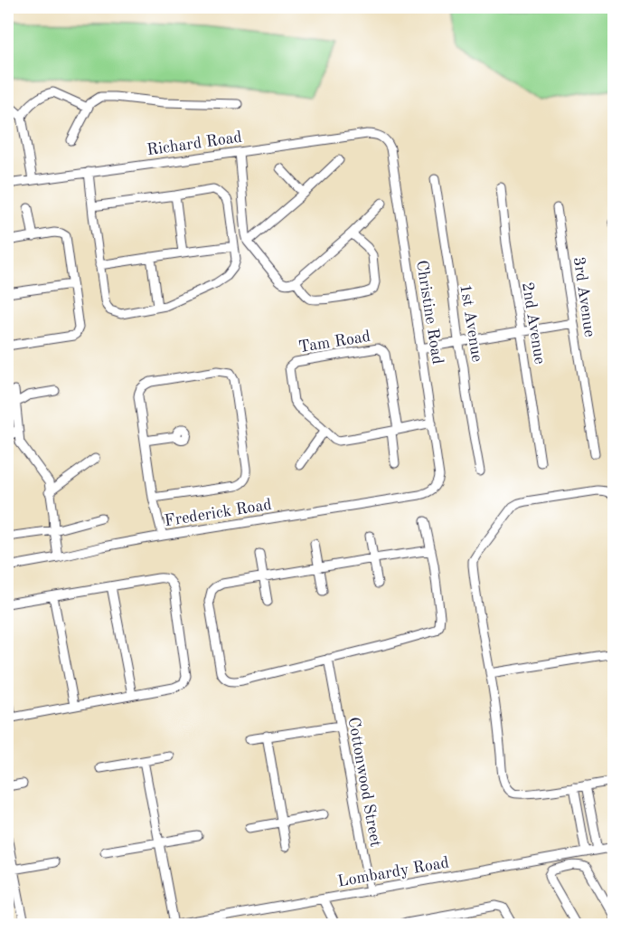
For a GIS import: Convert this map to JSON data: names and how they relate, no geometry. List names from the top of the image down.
{
  "streets": {
    "street": [
      "Richard Road",
      "3rd Avenue",
      "Christine Road",
      "1st Avenue",
      "2nd Avenue",
      "Tam Road",
      "Frederick Road",
      "Cottonwood Street",
      "Lombardy Road"
    ]
  },
  "crossings": [
    ["Richard Road", "Christine Road"],
    ["Christine Road", "Tam Road"],
    ["Christine Road", "Frederick Road"],
    ["Cottonwood Street", "Lombardy Road"]
  ]
}
